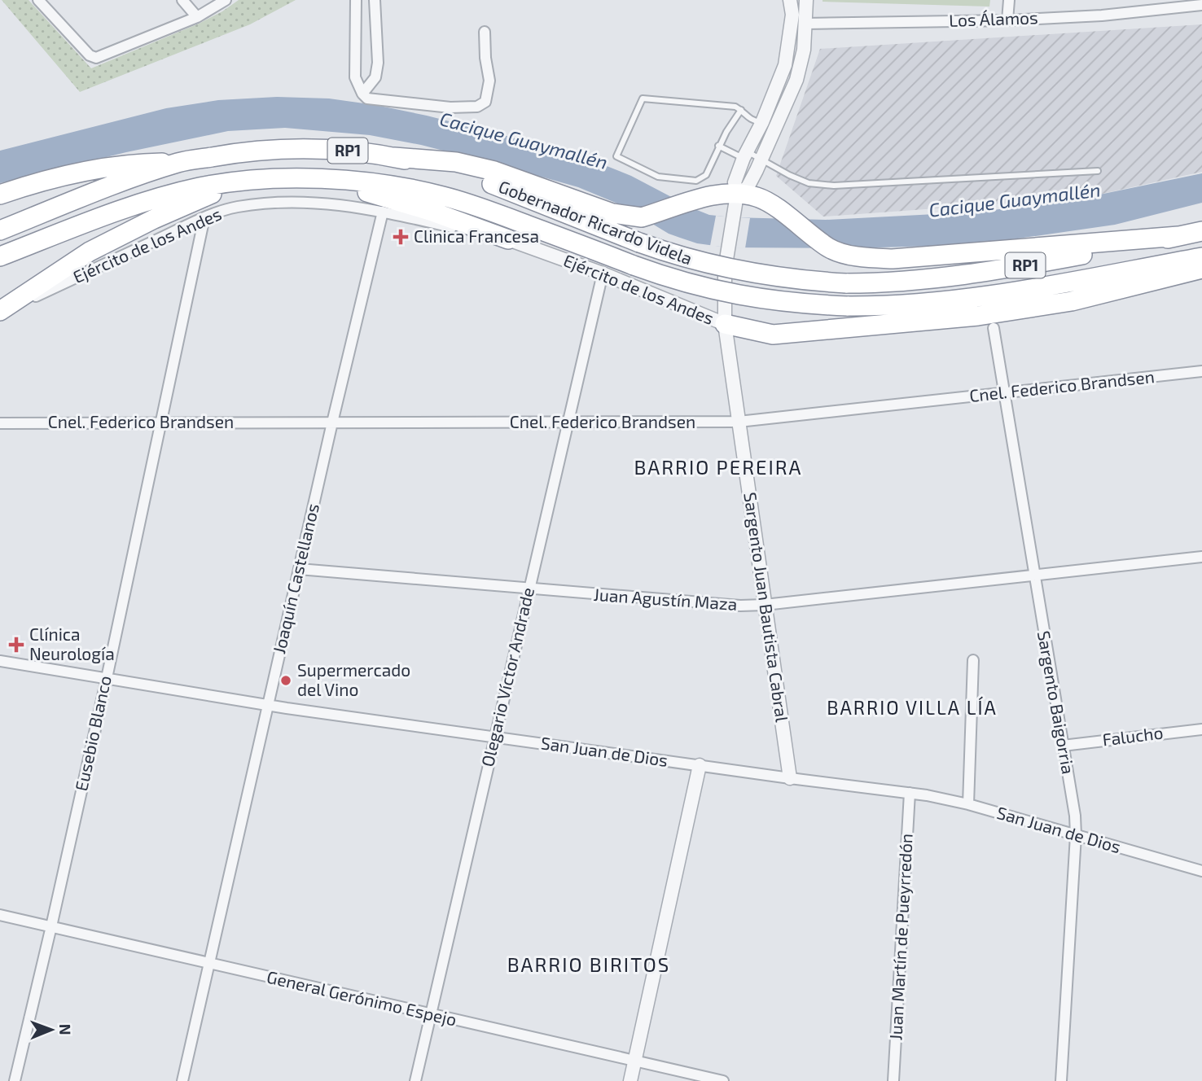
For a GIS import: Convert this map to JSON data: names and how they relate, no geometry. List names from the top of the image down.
{
  "streets": {
    "highway": ["RP1", "Gobernador Ricardo Videla"],
    "street": [
      "Los Álamos",
      "Ejército de los Andes",
      "Cnel. Federico Brandsen",
      "Joaquín Castellanos",
      "Juan Agustín Maza",
      "Sargento Juan Bautista Cabral",
      "Olegario Víctor Andrade",
      "Sargento Baigorria",
      "Eusebio Blanco",
      "Falucho",
      "San Juan de Dios",
      "Juan Martín de Pueyrredón",
      "General Gerónimo Espejo"
    ]
  },
  "crossings": [
    ["Ejército de los Andes", "Joaquín Castellanos"],
    ["Ejército de los Andes", "Sargento Juan Bautista Cabral"],
    ["Ejército de los Andes", "Olegario Víctor Andrade"],
    ["Ejército de los Andes", "Eusebio Blanco"],
    ["Cnel. Federico Brandsen", "Joaquín Castellanos"],
    ["Cnel. Federico Brandsen", "Sargento Juan Bautista Cabral"],
    ["Cnel. Federico Brandsen", "Olegario Víctor Andrade"],
    ["Cnel. Federico Brandsen", "Sargento Baigorria"],
    ["Cnel. Federico Brandsen", "Eusebio Blanco"],
    ["Joaquín Castellanos", "Juan Agustín Maza"],
    ["Joaquín Castellanos", "San Juan de Dios"],
    ["Joaquín Castellanos", "General Gerónimo Espejo"],
    ["Juan Agustín Maza", "Sargento Juan Bautista Cabral"],
    ["Juan Agustín Maza", "Olegario Víctor Andrade"],
    ["Juan Agustín Maza", "Sargento Baigorria"],
    ["Sargento Juan Bautista Cabral", "San Juan de Dios"],
    ["Olegario Víctor Andrade", "San Juan de Dios"],
    ["Olegario Víctor Andrade", "General Gerónimo Espejo"],
    ["Sargento Baigorria", "Falucho"],
    ["Sargento Baigorria", "San Juan de Dios"],
    ["Eusebio Blanco", "San Juan de Dios"],
    ["Eusebio Blanco", "General Gerónimo Espejo"],
    ["San Juan de Dios", "Juan Martín de Pueyrredón"]
  ],
  "districts": ["BARRIO PEREIRA", "BARRIO VILLA LÍA", "BARRIO BIRITOS"],
  "water": ["Cacique Guaymallén"],
  "places": {
    "health": ["Clinica Francesa", "Clínica Neurología"],
    "other": ["Supermercado del Vino"]
  },
  "north": "right"
}
